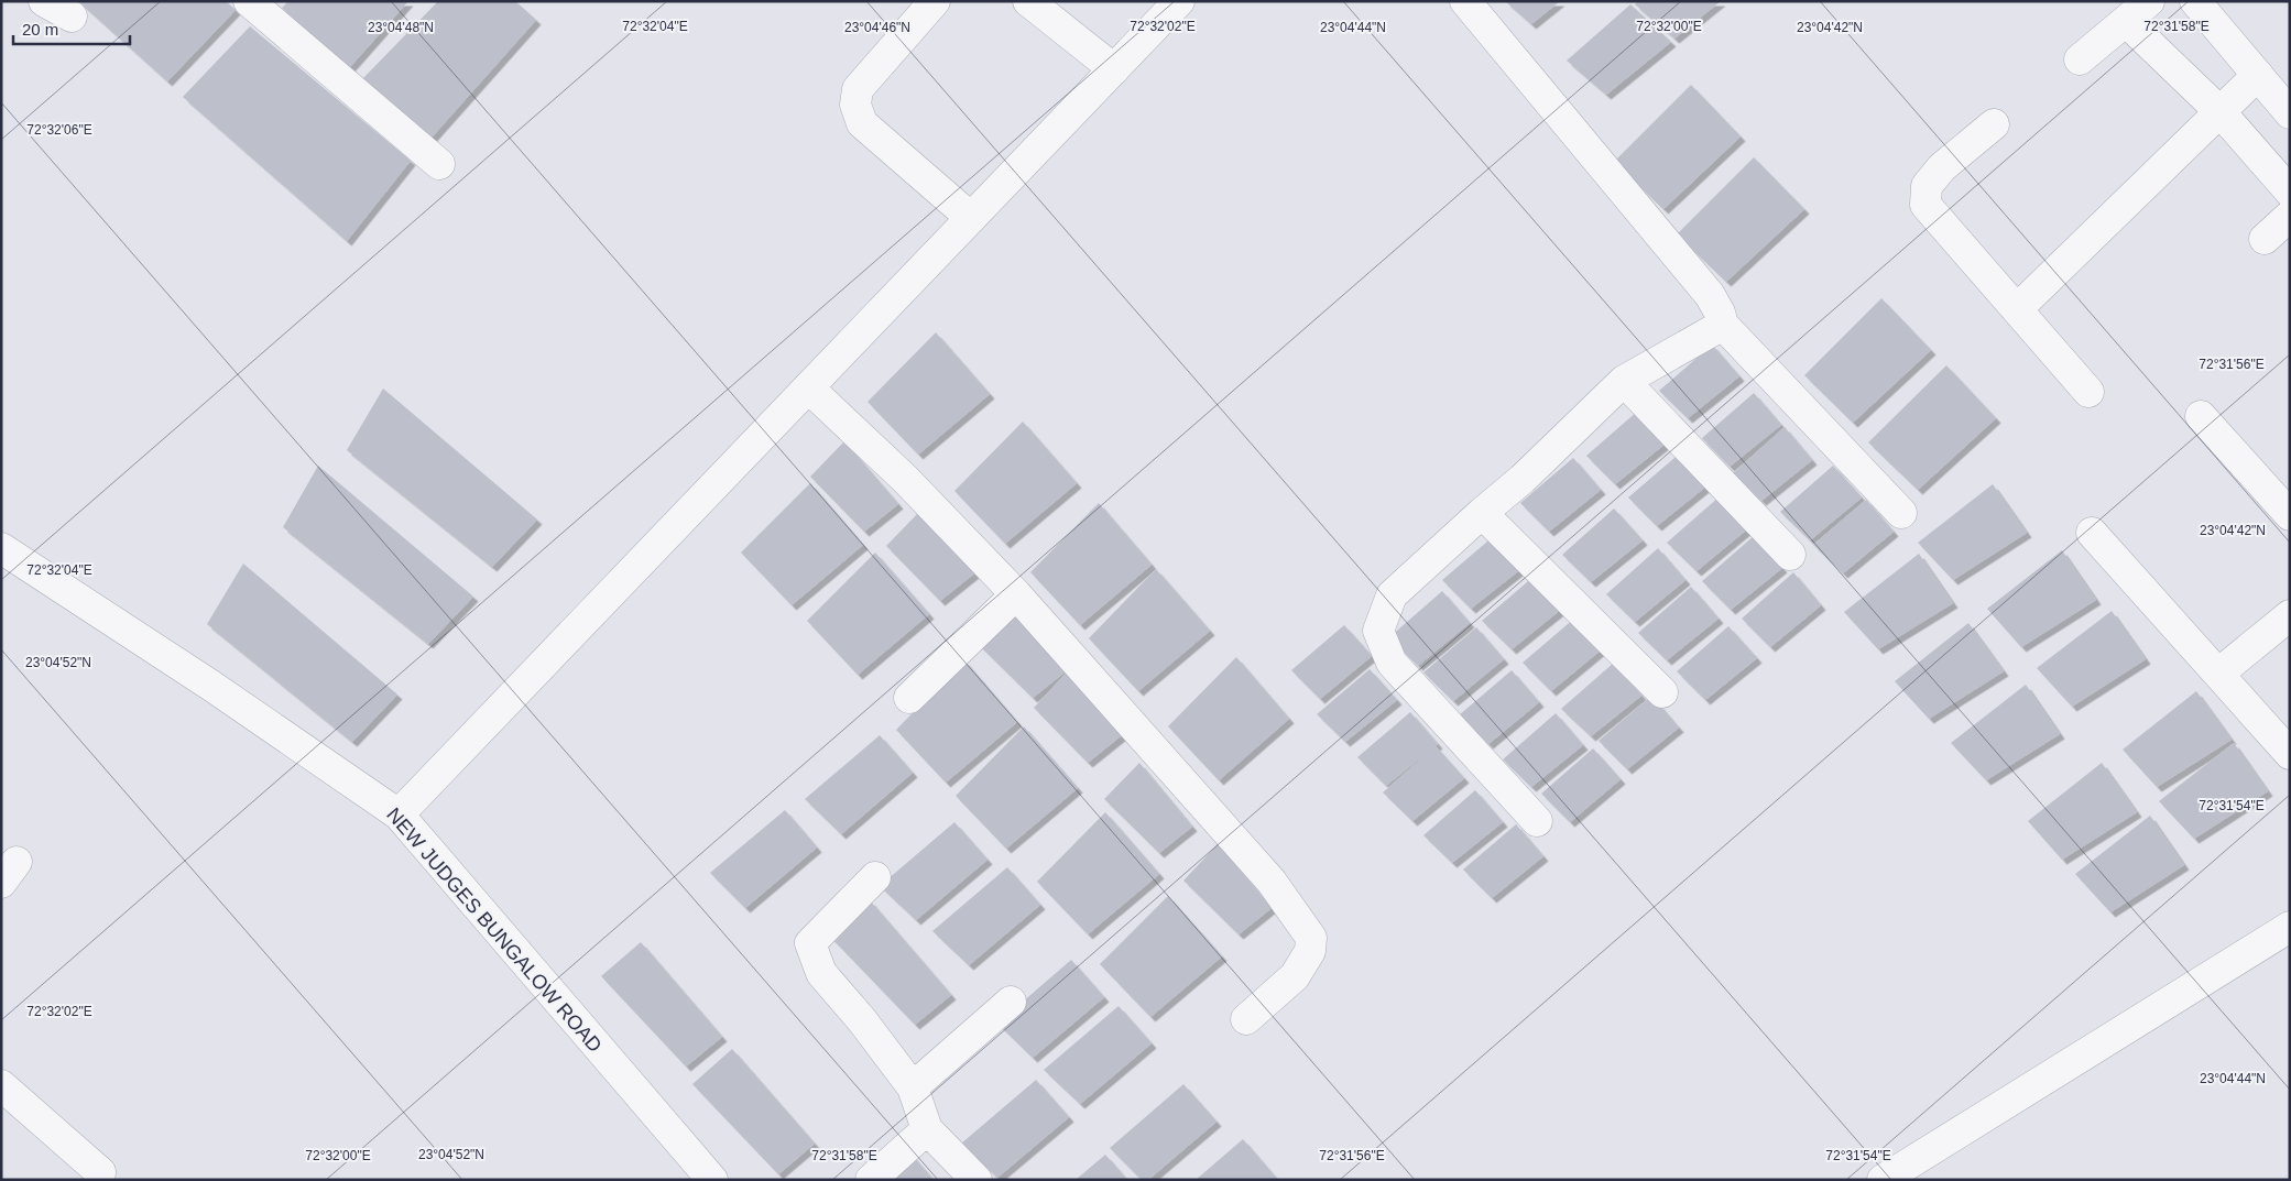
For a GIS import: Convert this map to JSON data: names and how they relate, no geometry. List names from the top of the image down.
{
  "streets": {
    "street": ["NEW JUDGES BUNGALOW ROAD"]
  },
  "scale_bar": "20 m",
  "coordinates": [
    "72°32'04\"E",
    "72°32'02\"E",
    "72°32'00\"E",
    "72°31'58\"E",
    "23°04'48\"N",
    "23°04'46\"N",
    "23°04'44\"N",
    "23°04'42\"N",
    "72°32'06\"E",
    "72°31'56\"E",
    "23°04'52\"N",
    "72°31'54\"E"
  ]
}
